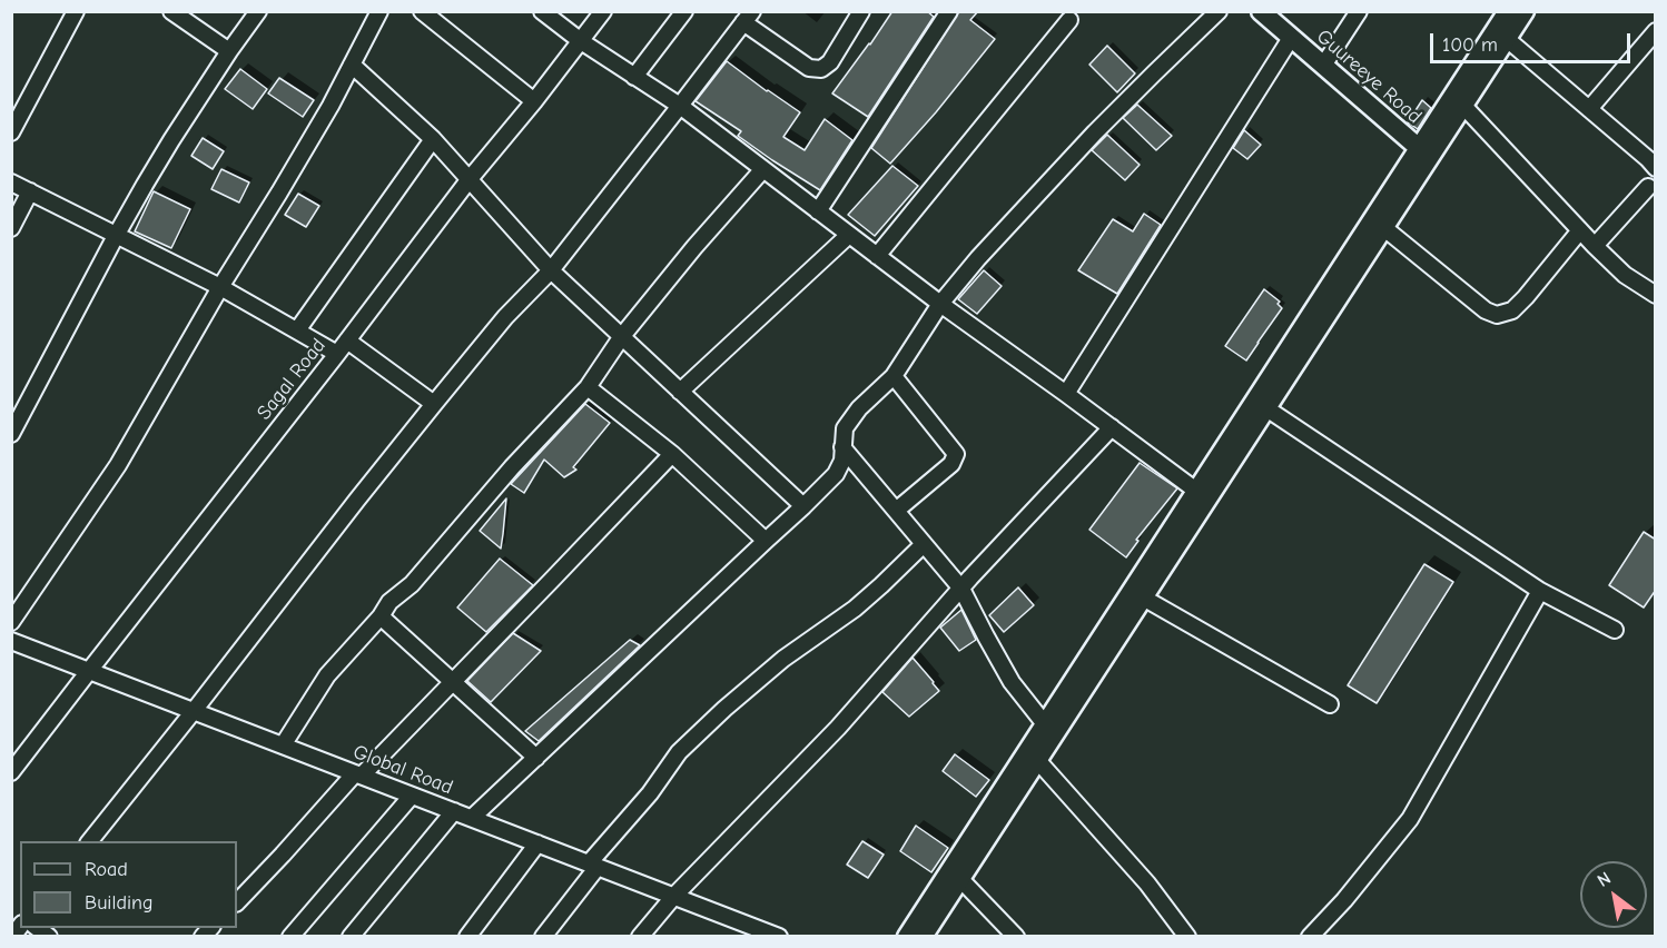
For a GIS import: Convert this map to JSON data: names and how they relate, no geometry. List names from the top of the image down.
{
  "streets": {
    "street": ["Guureeye Road", "Sagal Road", "Global Road"]
  },
  "crossings": [
    ["Sagal Road", "Global Road"]
  ],
  "legend": ["Road", "Building"],
  "scale_bar": "100 m",
  "north": "top left"
}
